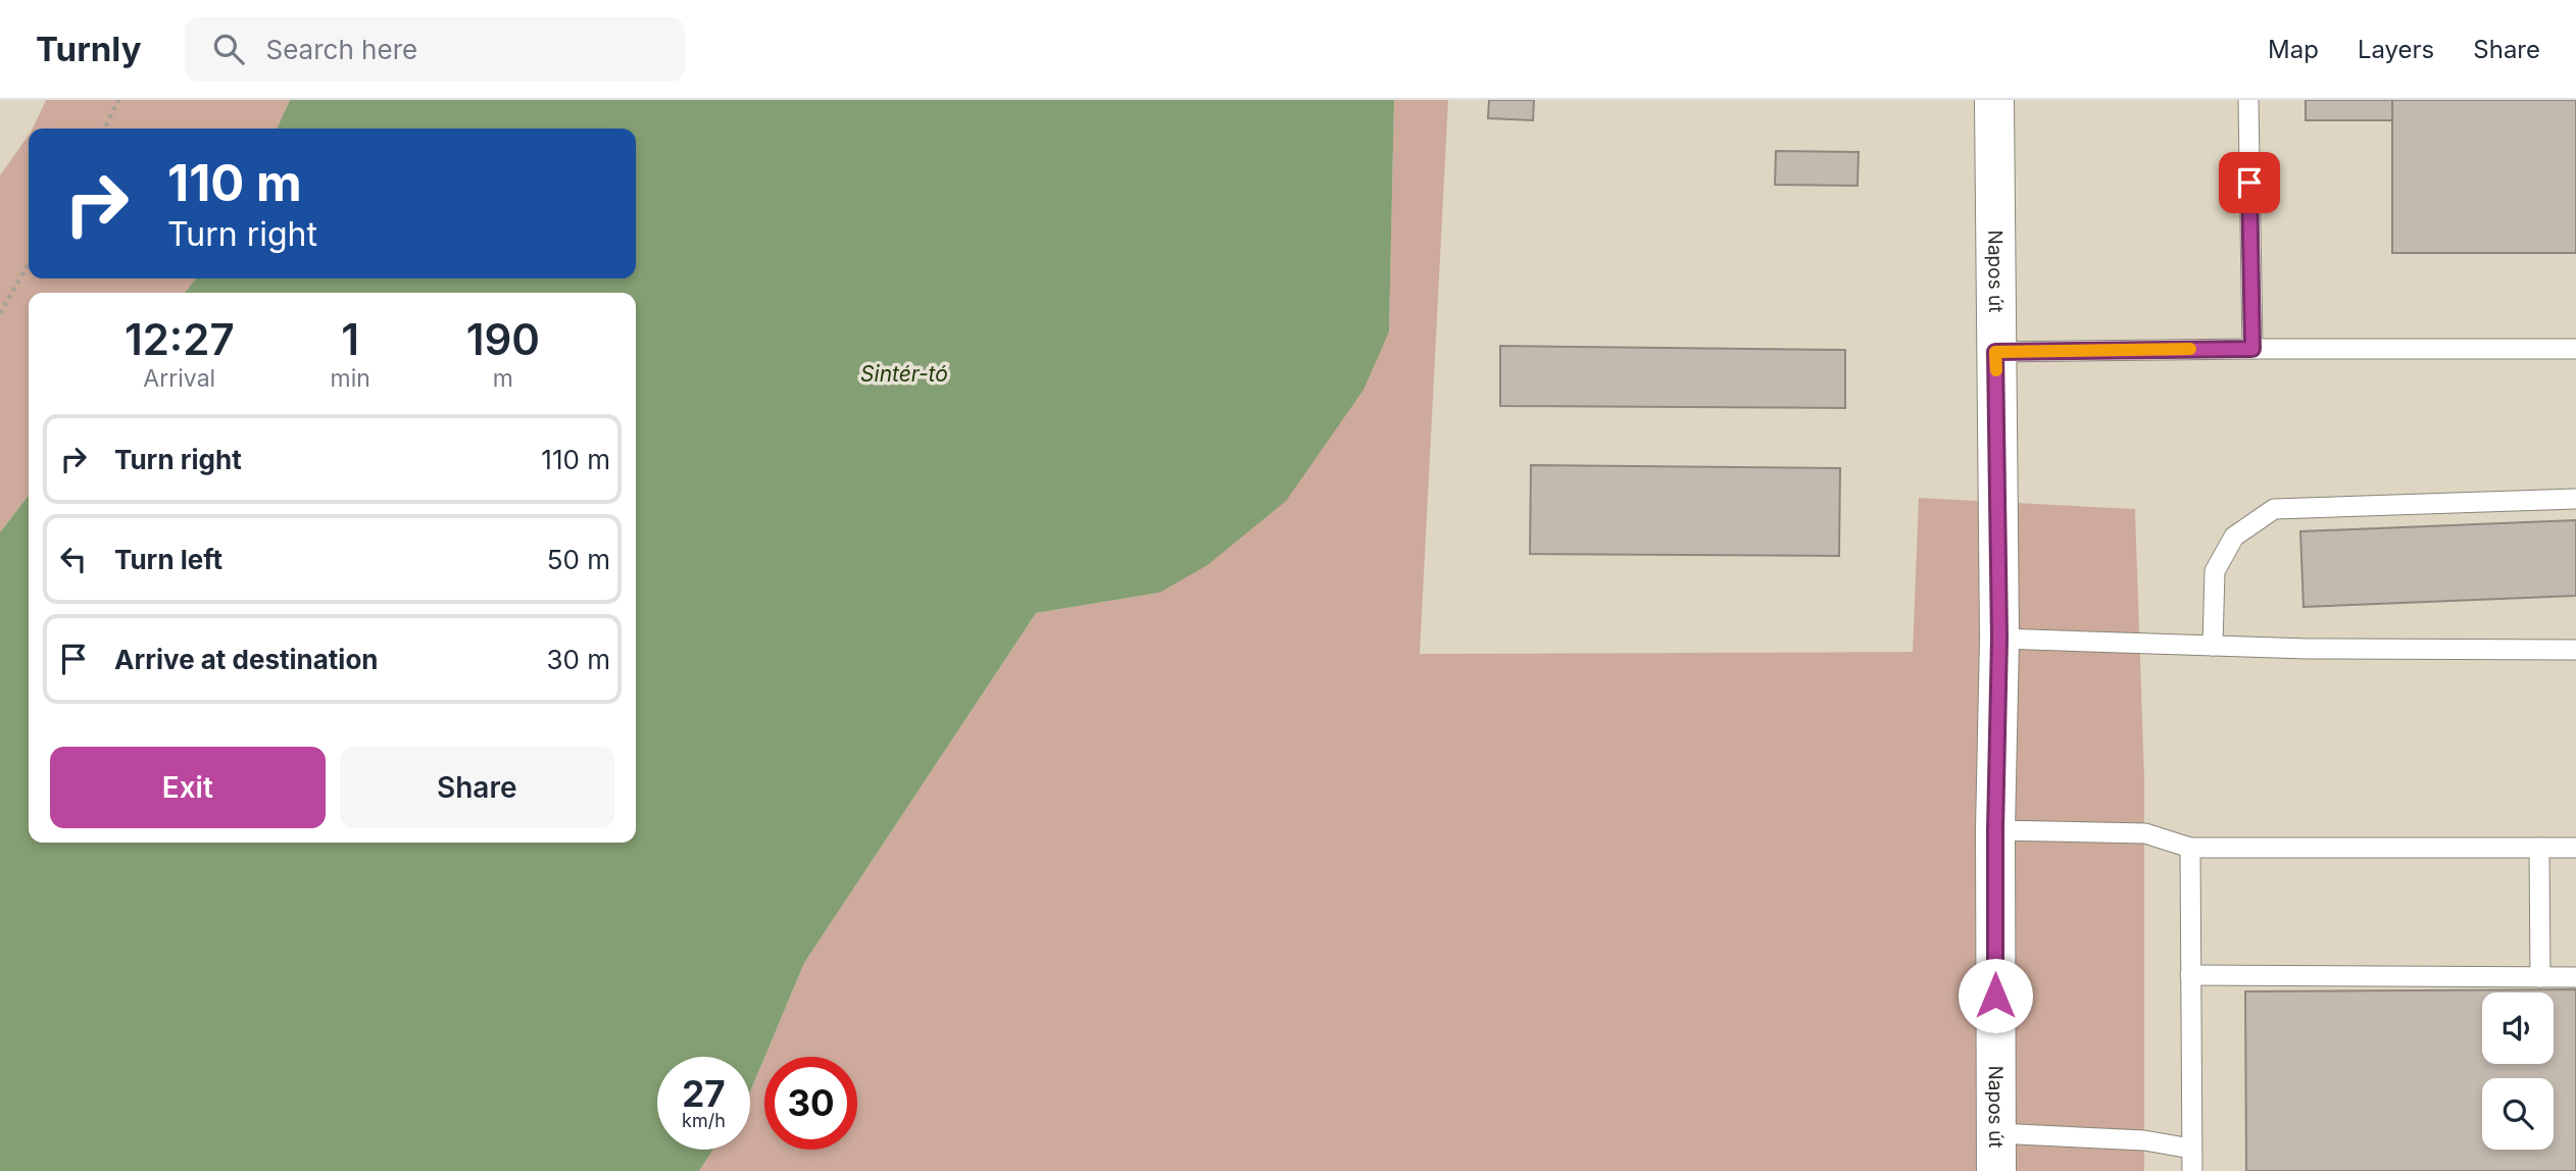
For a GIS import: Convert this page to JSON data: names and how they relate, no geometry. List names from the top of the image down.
{
  "streets": {
    "street": ["Napos út"]
  },
  "water": ["Sintér-tó"],
  "page": {
    "header": "Turnly",
    "search": "Search here",
    "nav": ["Map", "Layers", "Share"],
    "turn": ["110 m", "Turn right"],
    "eta": [
      "12:27",
      "Arrival",
      "1",
      "min",
      "190",
      "m"
    ],
    "list": [
      {
        "name": "Turn right",
        "value": "110 m"
      },
      {
        "name": "Turn left",
        "value": "50 m"
      },
      {
        "name": "Arrive at destination",
        "value": "30 m"
      }
    ],
    "buttons": ["Exit", "Share"],
    "speed": "27 km/h",
    "limit": "30"
  }
}
